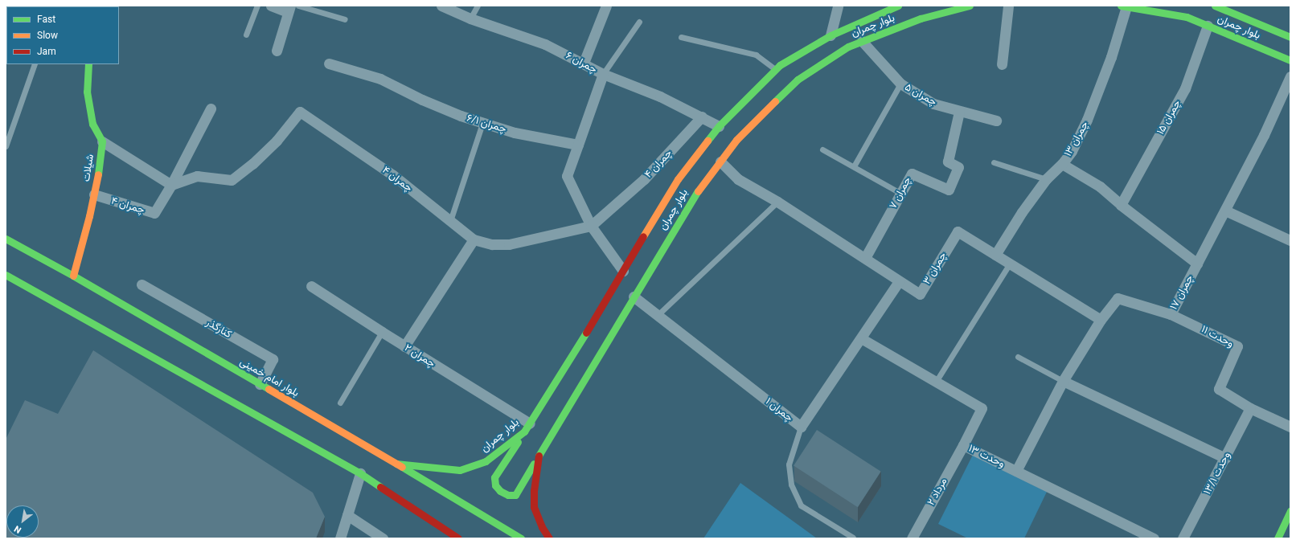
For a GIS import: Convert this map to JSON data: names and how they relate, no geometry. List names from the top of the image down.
{
  "streets": {
    "main road": ["بلوار چمران", "شیلات", "بلوار امام خمینی"],
    "street": [
      "چمران ۶",
      "چمران ۵",
      "چمران ۱۵",
      "چمران ۶/۱",
      "چمران ۱۳",
      "چمران ۴",
      "چمران ۷",
      "چمران ۳",
      "چمران ۱۷",
      "کنارگذر",
      "وحدت ۱۱",
      "چمران ۲",
      "چمران ۱",
      "وحدت ۱۳",
      "وحدت ۱۳/۱",
      "مرداد ۲"
    ]
  },
  "crossings": [
    ["بلوار چمران", "چمران ۶"],
    ["بلوار چمران", "چمران ۵"],
    ["بلوار چمران", "چمران ۱۵"],
    ["بلوار چمران", "چمران ۱۳"],
    ["بلوار چمران", "چمران ۳"],
    ["بلوار چمران", "چمران ۲"],
    ["بلوار چمران", "بلوار امام خمینی"],
    ["بلوار چمران", "چمران ۱"],
    ["چمران ۶", "چمران ۴"],
    ["چمران ۵", "چمران ۷"],
    ["چمران ۱۳", "چمران ۳"],
    ["چمران ۴", "شیلات"],
    ["شیلات", "بلوار امام خمینی"],
    ["چمران ۷", "چمران ۳"],
    ["چمران ۳", "چمران ۱۷"],
    ["چمران ۳", "چمران ۱"],
    ["چمران ۱۷", "وحدت ۱۱"],
    ["چمران ۱۷", "وحدت ۱۳"],
    ["کنارگذر", "بلوار امام خمینی"],
    ["وحدت ۱۱", "وحدت ۱۳/۱"],
    ["چمران ۱", "وحدت ۱۳"],
    ["وحدت ۱۳", "مرداد ۲"]
  ],
  "legend": ["Fast", "Slow", "Jam"],
  "north": "bottom left"
}
